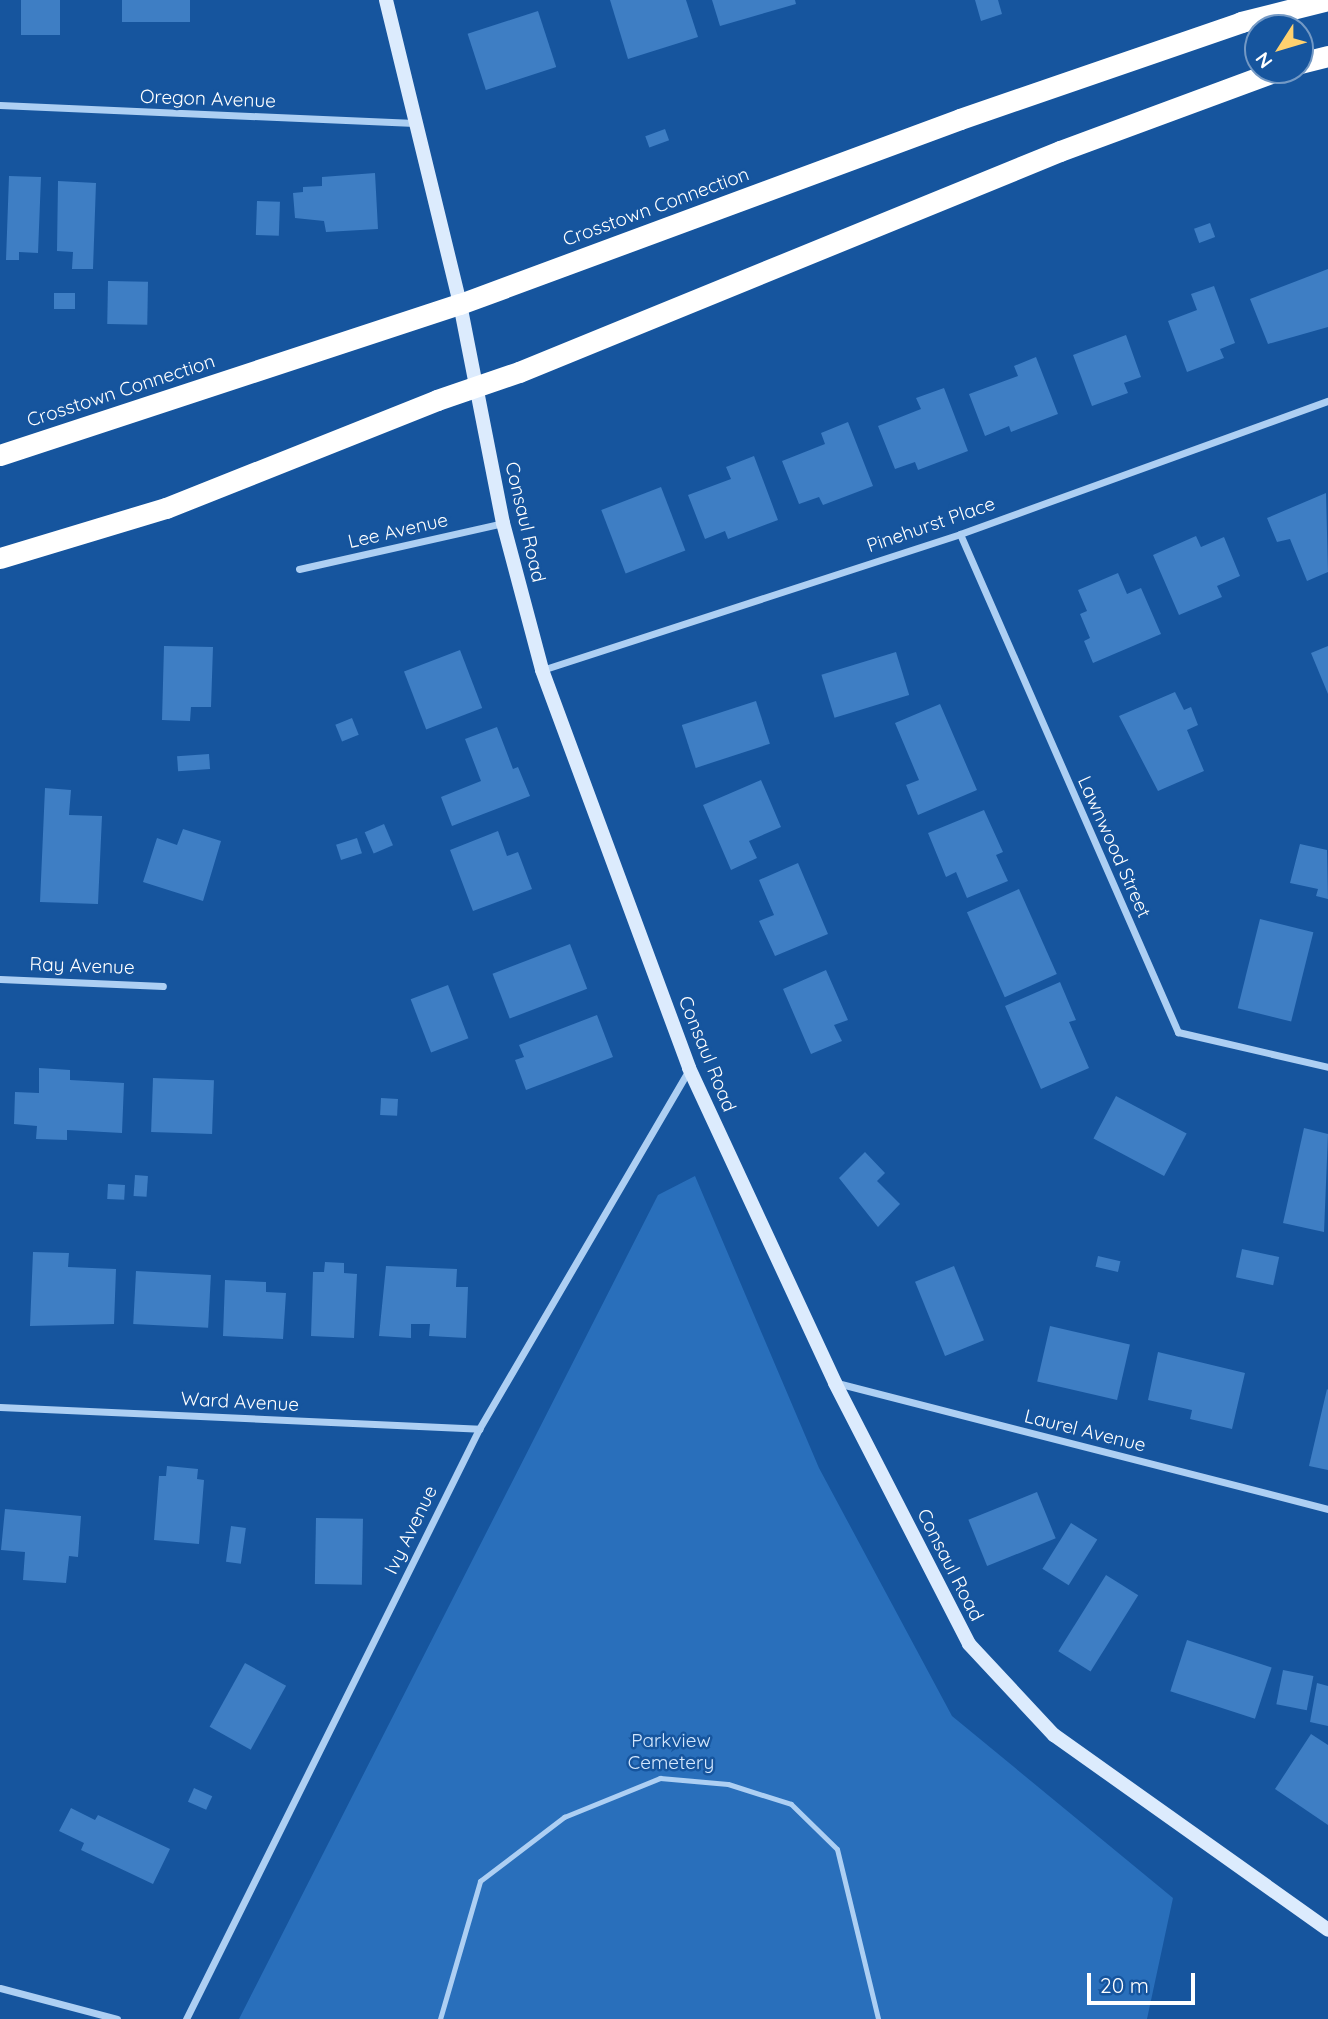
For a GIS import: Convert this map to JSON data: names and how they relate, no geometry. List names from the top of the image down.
{
  "streets": {
    "highway": ["Crosstown Connection"],
    "street": [
      "Oregon Avenue",
      "Consaul Road",
      "Pinehurst Place",
      "Lee Avenue",
      "Lawnwood Street",
      "Ray Avenue",
      "Ward Avenue",
      "Laurel Avenue",
      "Ivy Avenue"
    ]
  },
  "crossings": [
    ["Oregon Avenue", "Consaul Road"],
    ["Crosstown Connection", "Consaul Road"],
    ["Consaul Road", "Pinehurst Place"],
    ["Consaul Road", "Lee Avenue"],
    ["Consaul Road", "Laurel Avenue"],
    ["Consaul Road", "Ivy Avenue"],
    ["Pinehurst Place", "Lawnwood Street"],
    ["Ward Avenue", "Ivy Avenue"]
  ],
  "parks": ["Parkview Cemetery"],
  "scale_bar": "20 m",
  "north": "bottom left"
}
